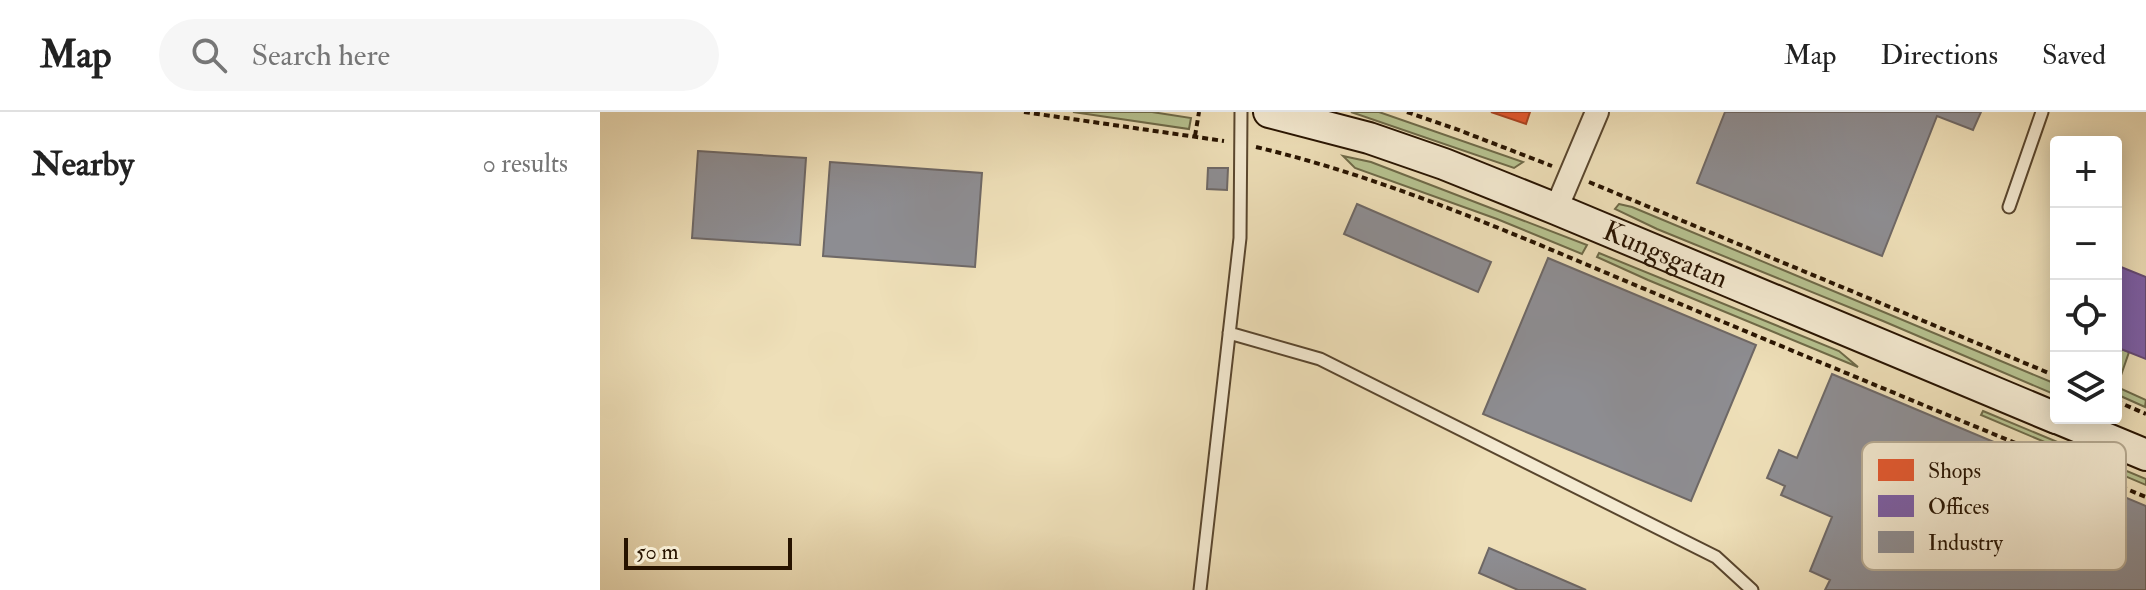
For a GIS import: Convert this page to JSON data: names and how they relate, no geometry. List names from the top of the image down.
{
  "streets": {
    "main road": ["Kungsgatan"]
  },
  "legend": ["Shops", "Offices", "Industry"],
  "scale_bar": "50 m",
  "page": {
    "header": "Map",
    "search": "Search here",
    "nav": ["Map", "Directions", "Saved"],
    "heading": ["Nearby", "0 results"],
    "map_buttons": ["+", "−"],
    "scale": "50 m"
  }
}
